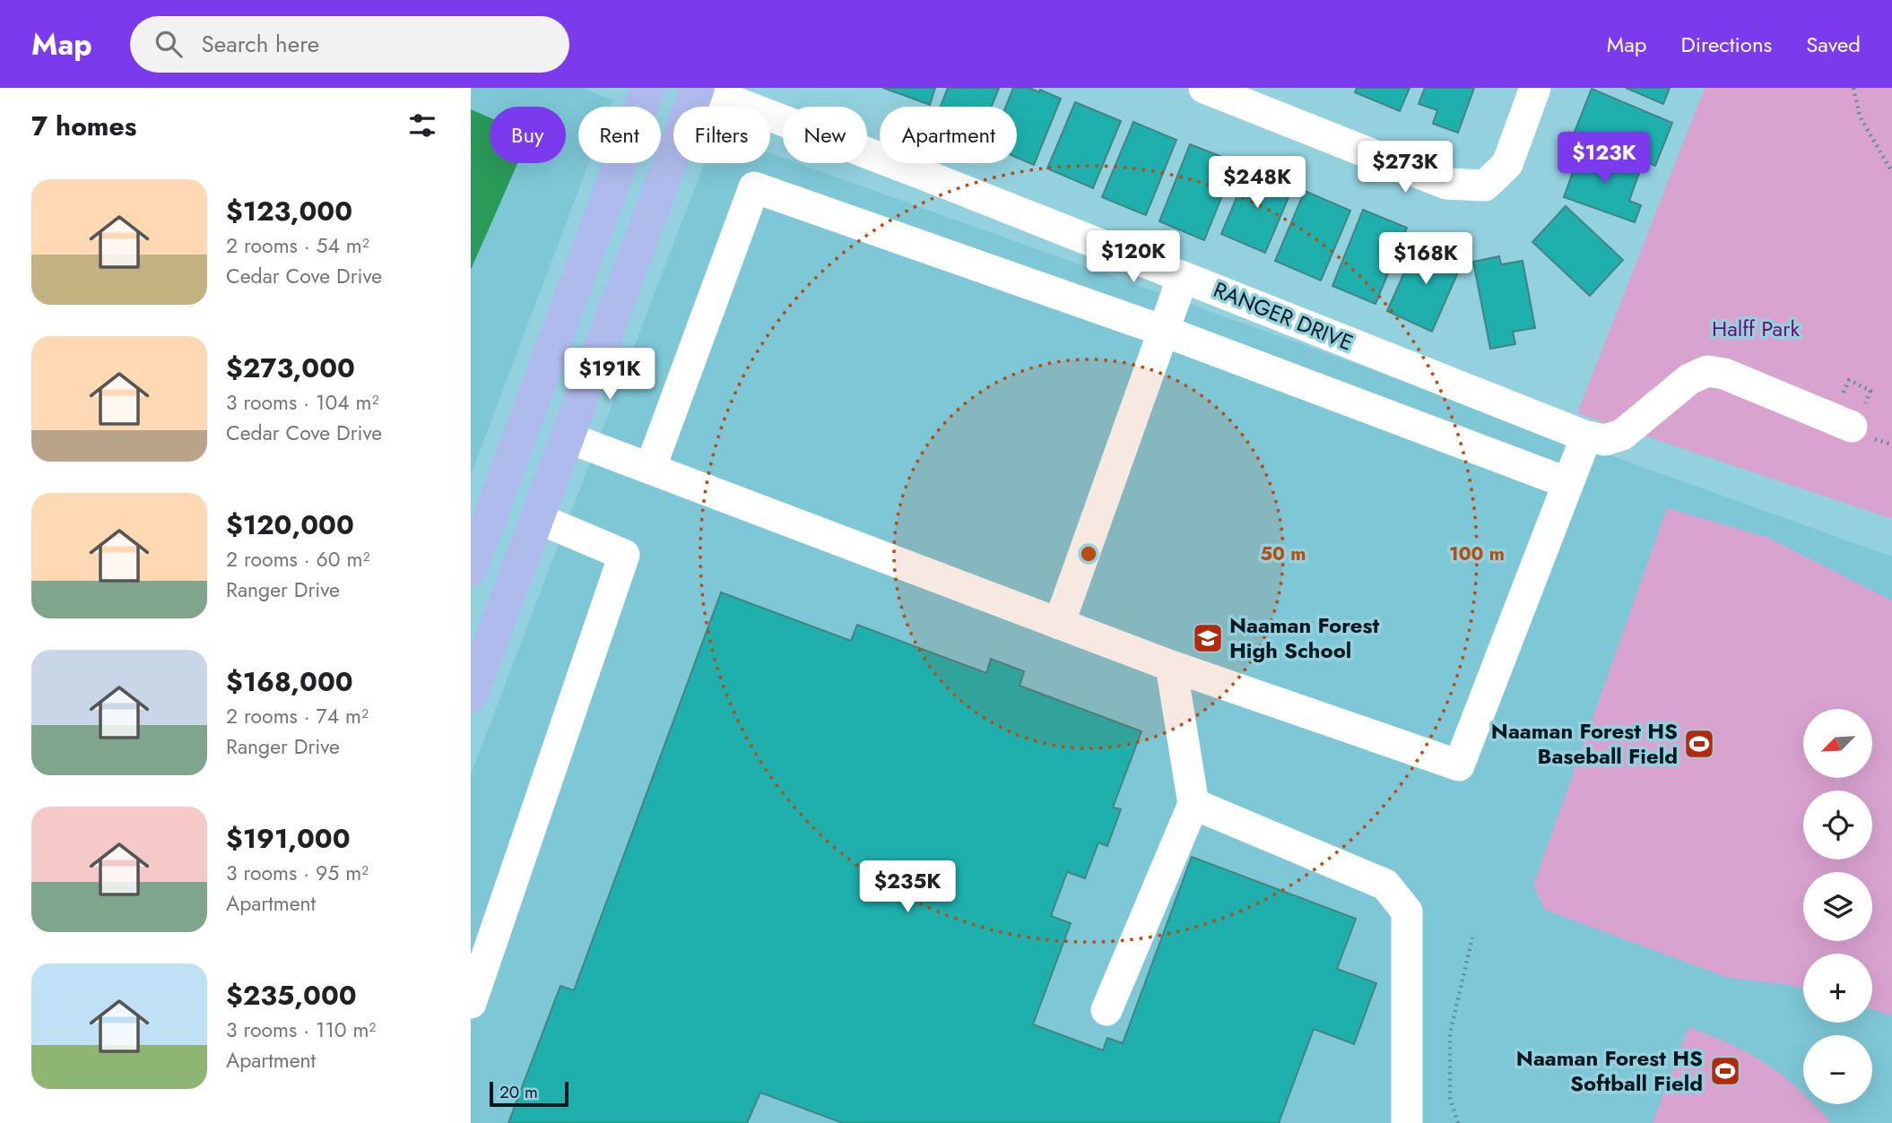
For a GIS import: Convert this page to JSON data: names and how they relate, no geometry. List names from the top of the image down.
{
  "streets": {
    "street": ["RANGER DRIVE"]
  },
  "parks": ["Halff Park"],
  "places": {
    "school or university": ["Naaman Forest High School"],
    "sports": ["Naaman Forest HS Baseball Field", "Naaman Forest HS Softball Field"]
  },
  "scale_bar": "20 m",
  "north": "bottom left",
  "page": {
    "header": "Map",
    "search": "Search here",
    "nav": ["Map", "Directions", "Saved"],
    "heading": "7 homes",
    "chip": [
      "Buy",
      "Rent",
      "Filters",
      "New",
      "Apartment"
    ],
    "price": [
      "$123K",
      "$273K",
      "$248K",
      "$120K",
      "$168K",
      "$191K",
      "$235K"
    ],
    "list": [
      {
        "name": "$123,000",
        "note": "2 rooms · 54 m² · Cedar Cove Drive"
      },
      {
        "name": "$273,000",
        "note": "3 rooms · 104 m² · Cedar Cove Drive"
      },
      {
        "name": "$120,000",
        "note": "2 rooms · 60 m² · Ranger Drive"
      },
      {
        "name": "$168,000",
        "note": "2 rooms · 74 m² · Ranger Drive"
      },
      {
        "name": "$191,000",
        "note": "3 rooms · 95 m² · Apartment"
      },
      {
        "name": "$235,000",
        "note": "3 rooms · 110 m² · Apartment"
      }
    ],
    "map_buttons": ["+", "−"],
    "scale": "20 m"
  },
  "rings": ["50 m", "100 m"]
}
